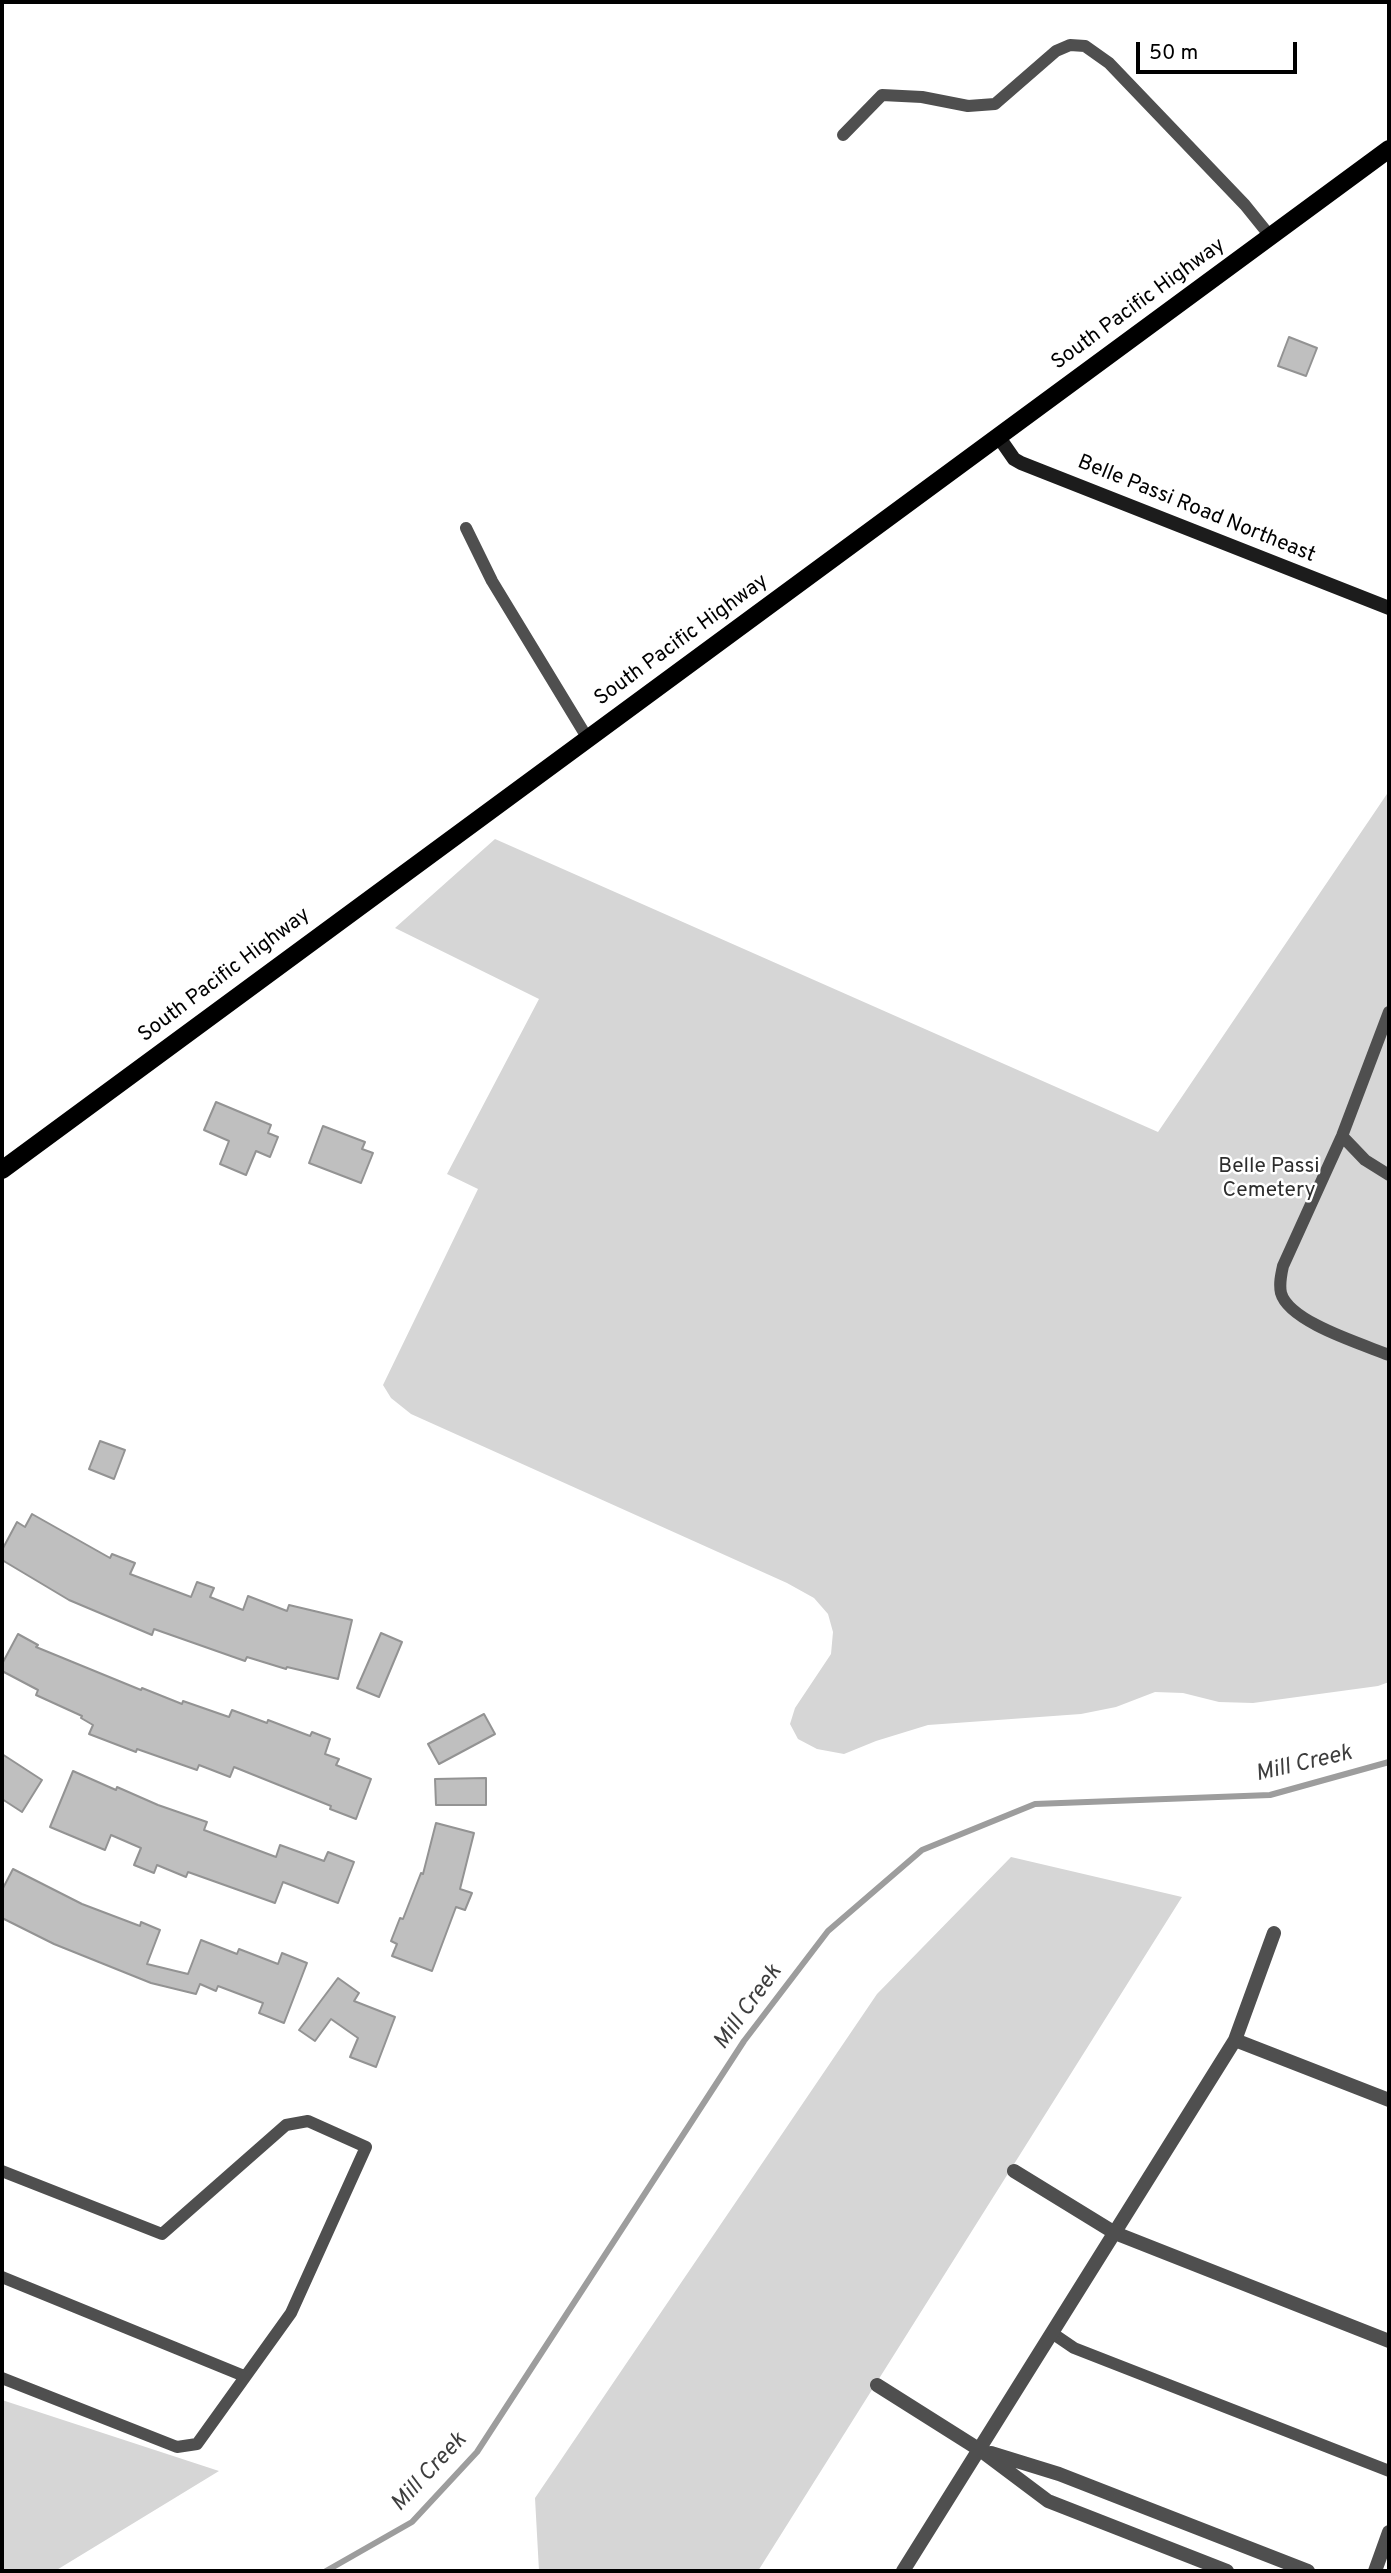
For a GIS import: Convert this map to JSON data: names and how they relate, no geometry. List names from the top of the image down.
{
  "streets": {
    "main road": ["South Pacific Highway"],
    "street": ["Belle Passi Road Northeast"]
  },
  "crossings": [
    ["South Pacific Highway", "Belle Passi Road Northeast"]
  ],
  "water": ["Mill Creek"],
  "parks": ["Belle Passi Cemetery"],
  "scale_bar": "50 m"
}
